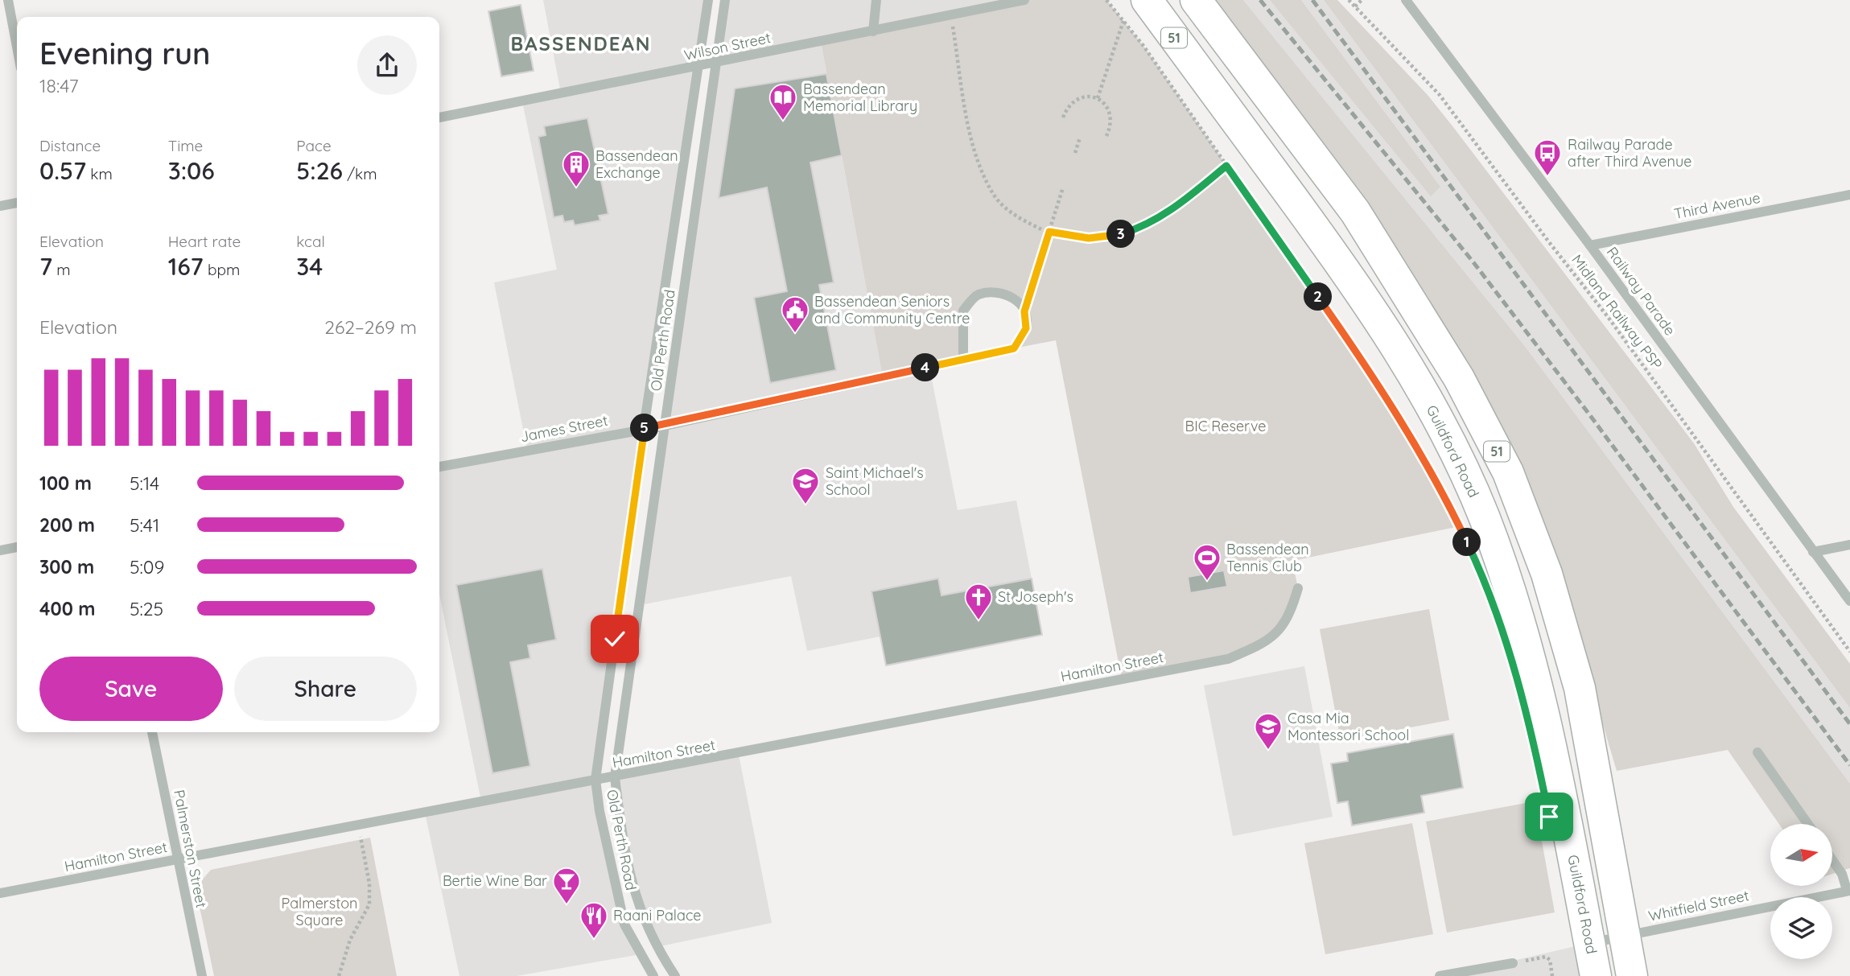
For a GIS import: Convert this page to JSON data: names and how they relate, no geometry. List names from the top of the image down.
{
  "streets": {
    "highway": ["51", "Guildford Road"],
    "street": [
      "Wilson Street",
      "Third Avenue",
      "Railway Parade",
      "Old Perth Road",
      "James Street",
      "Hamilton Street",
      "Palmerston Street",
      "Whitfield Street"
    ],
    "path": ["Midland Railway PSP"]
  },
  "crossings": [
    ["51", "Whitfield Street"],
    ["Wilson Street", "Old Perth Road"],
    ["Third Avenue", "Railway Parade"],
    ["Old Perth Road", "James Street"],
    ["Old Perth Road", "Hamilton Street"],
    ["Guildford Road", "Whitfield Street"],
    ["Hamilton Street", "Palmerston Street"]
  ],
  "districts": ["BASSENDEAN"],
  "parks": ["BIC Reserve", "Palmerston Square"],
  "places": {
    "library": ["Bassendean Memorial Library"],
    "bus stop": ["Railway Parade after Third Avenue"],
    "building": ["Bassendean Exchange"],
    "public building": ["Bassendean Seniors and Community Centre"],
    "school or university": ["Saint Michael's School", "Casa Mia Montessori School"],
    "sports": ["Bassendean Tennis Club"],
    "church": ["St Joseph's"],
    "bar": ["Bertie Wine Bar"],
    "restaurant": ["Raani Palace"]
  },
  "north": "right",
  "page": {
    "heading": ["Evening run", "18:47"],
    "stats": [
      ["Distance", "0.57 km"],
      ["Time", "3:06"],
      ["Pace", "5:26 /km"],
      ["Elevation", "7 m"],
      ["Heart rate", "167 bpm"],
      ["kcal", "34"]
    ],
    "pins": [
      "3",
      "2",
      "4",
      "5",
      "1"
    ],
    "chart": ["Elevation", "262–269 m"],
    "list": [
      {
        "name": "100 m",
        "note": "5:14"
      },
      {
        "name": "200 m",
        "note": "5:41"
      },
      {
        "name": "300 m",
        "note": "5:09"
      },
      {
        "name": "400 m",
        "note": "5:25"
      }
    ],
    "buttons": ["Save", "Share"]
  }
}
